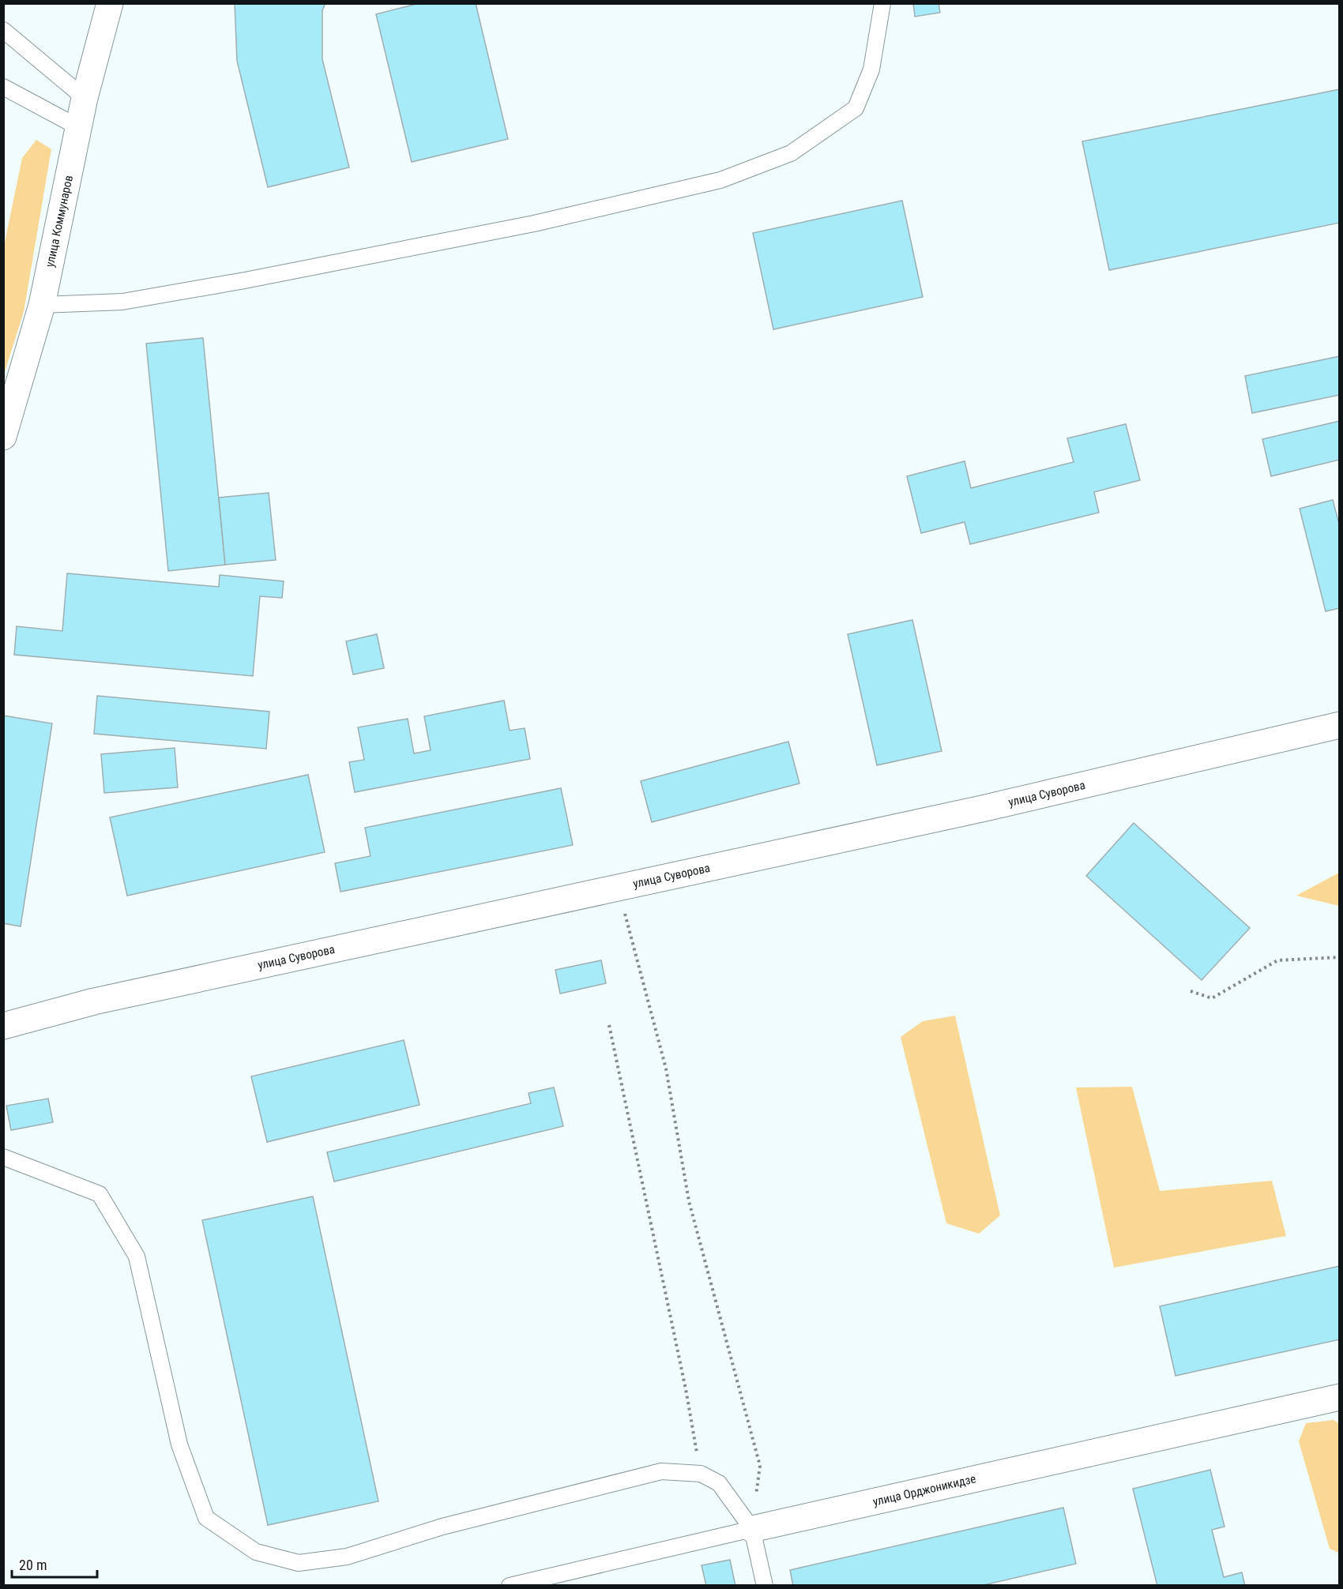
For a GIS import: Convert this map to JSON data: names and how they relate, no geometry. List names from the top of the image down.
{
  "streets": {
    "street": ["улица Коммунаров", "улица Суворова", "улица Орджоникидзе"]
  },
  "scale_bar": "20 m"
}
